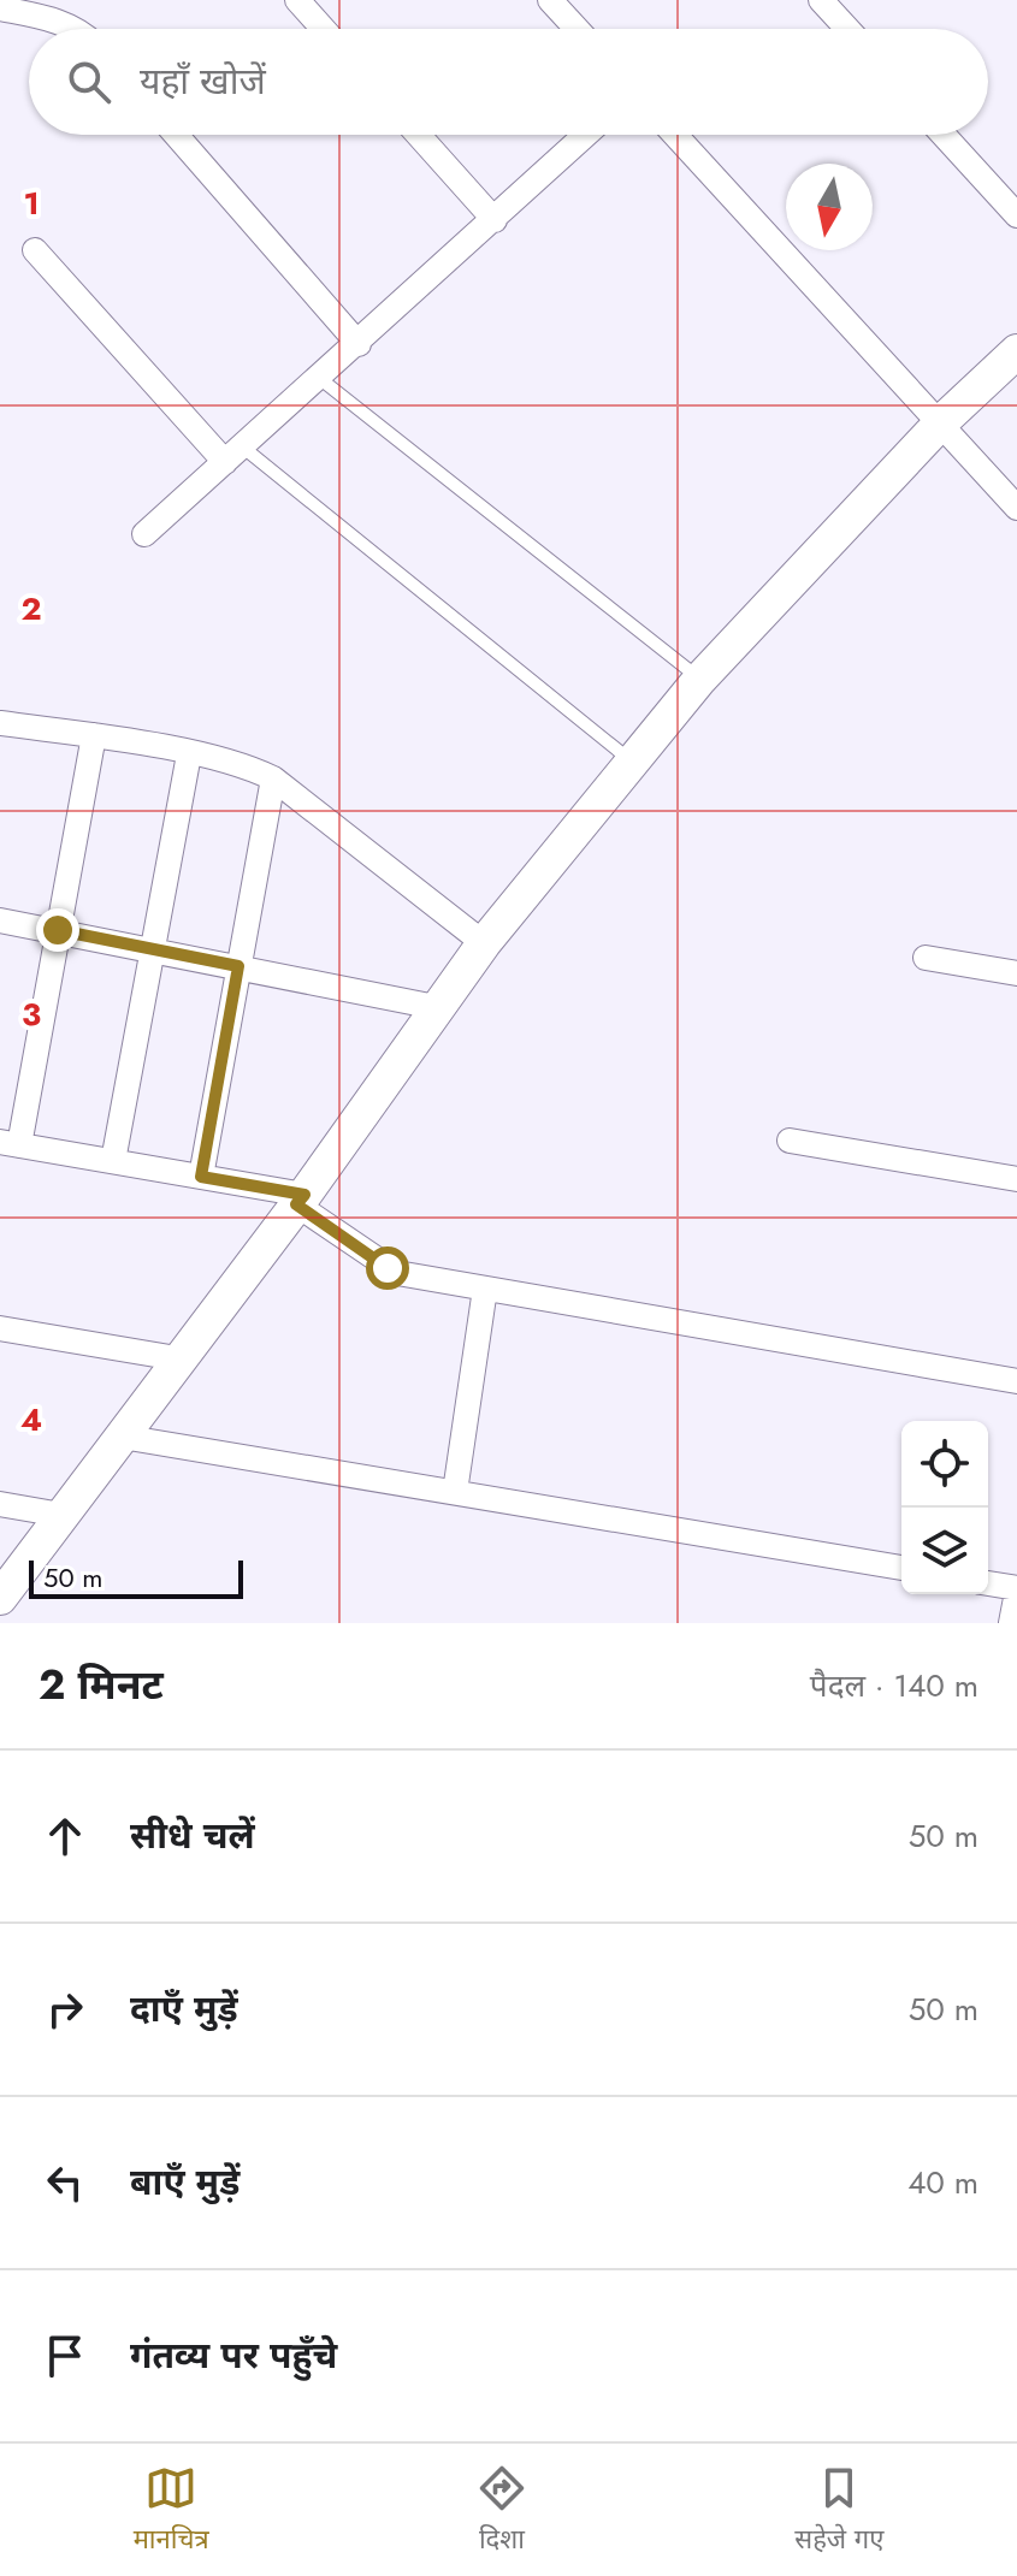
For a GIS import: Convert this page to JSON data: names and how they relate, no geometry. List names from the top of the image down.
{
  "scale_bar": "50 m",
  "north": "bottom",
  "page": {
    "search": "यहाँ खोजें",
    "scale": "50 m",
    "heading": ["2 मिनट", "पैदल · 140 m"],
    "list": [
      ["सीधे चलें", "50 m"],
      ["दाएँ मुड़ें", "50 m"],
      ["बाएँ मुड़ें", "40 m"],
      "गंतव्य पर पहुँचे"
    ],
    "nav": ["मानचित्र", "दिशा", "सहेजे गए"]
  },
  "grid": {
    "rows": [
      "1",
      "2",
      "3",
      "4"
    ]
  }
}
